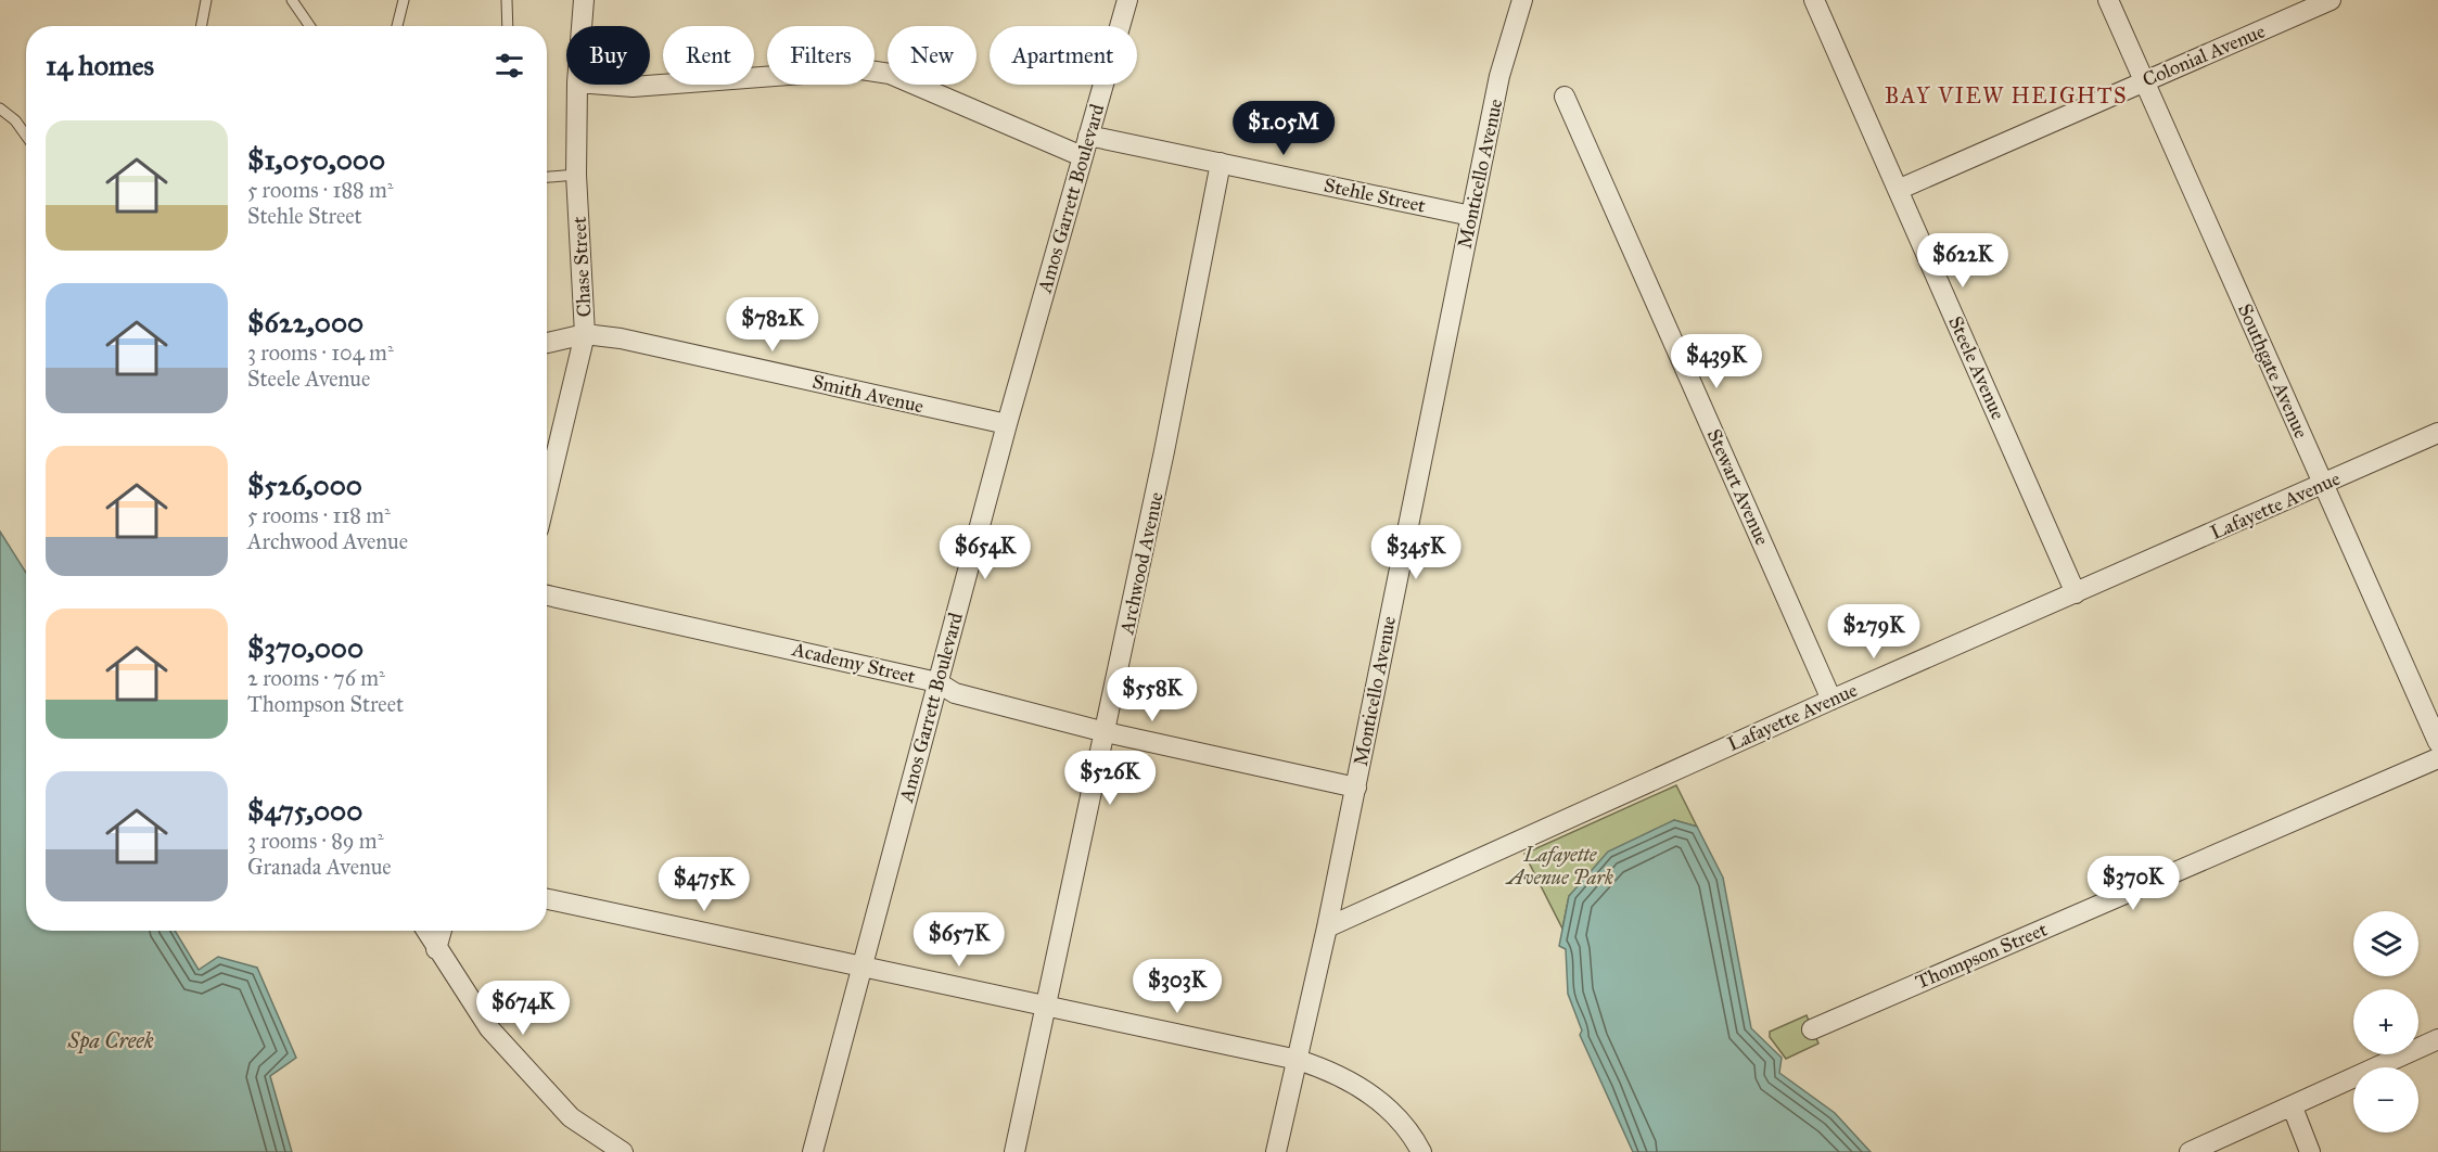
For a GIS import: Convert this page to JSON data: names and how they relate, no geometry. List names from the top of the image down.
{
  "streets": {
    "street": [
      "Colonial Avenue",
      "Monticello Avenue",
      "Stehle Street",
      "Amos Garrett Boulevard",
      "Chase Street",
      "Steele Avenue",
      "Southgate Avenue",
      "Smith Avenue",
      "Stewart Avenue",
      "Lafayette Avenue",
      "Archwood Avenue",
      "Academy Street",
      "Thompson Street"
    ]
  },
  "crossings": [
    ["Colonial Avenue", "Steele Avenue"],
    ["Colonial Avenue", "Southgate Avenue"],
    ["Monticello Avenue", "Stehle Street"],
    ["Monticello Avenue", "Lafayette Avenue"],
    ["Monticello Avenue", "Academy Street"],
    ["Stehle Street", "Amos Garrett Boulevard"],
    ["Stehle Street", "Archwood Avenue"],
    ["Amos Garrett Boulevard", "Smith Avenue"],
    ["Amos Garrett Boulevard", "Academy Street"],
    ["Chase Street", "Smith Avenue"],
    ["Steele Avenue", "Lafayette Avenue"],
    ["Southgate Avenue", "Lafayette Avenue"],
    ["Stewart Avenue", "Lafayette Avenue"],
    ["Archwood Avenue", "Academy Street"]
  ],
  "districts": ["BAY VIEW HEIGHTS"],
  "water": ["Spa Creek"],
  "parks": ["Lafayette Avenue Park"],
  "page": {
    "chip": [
      "Buy",
      "Rent",
      "Filters",
      "New",
      "Apartment"
    ],
    "heading": "14 homes",
    "price": [
      "$1.05M",
      "$622K",
      "$782K",
      "$439K",
      "$654K",
      "$345K",
      "$279K",
      "$558K",
      "$526K",
      "$370K",
      "$475K",
      "$657K",
      "$303K",
      "$674K"
    ],
    "list": [
      {
        "name": "$1,050,000",
        "note": "5 rooms · 188 m² · Stehle Street"
      },
      {
        "name": "$622,000",
        "note": "3 rooms · 104 m² · Steele Avenue"
      },
      {
        "name": "$526,000",
        "note": "5 rooms · 118 m² · Archwood Avenue"
      },
      {
        "name": "$370,000",
        "note": "2 rooms · 76 m² · Thompson Street"
      },
      {
        "name": "$475,000",
        "note": "3 rooms · 89 m² · Granada Avenue"
      }
    ],
    "map_buttons": ["+", "−"]
  }
}
